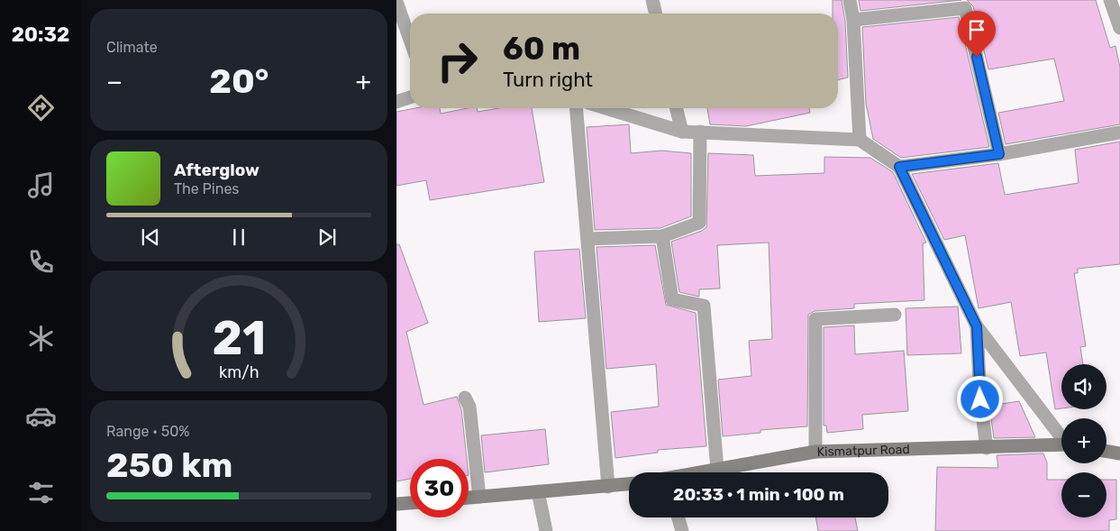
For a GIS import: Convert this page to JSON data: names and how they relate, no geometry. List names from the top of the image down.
{
  "streets": {
    "street": ["Kismatpur Road"]
  },
  "page": {
    "tabs": "20:32",
    "tile": [
      "Climate",
      ["Range · 50%", "250 km"]
    ],
    "turn": ["60 m", "Turn right"],
    "heat": ["−", "20°", "+"],
    "song": ["Afterglow", "The Pines"],
    "map_buttons": ["+", "−"],
    "limit": "30",
    "trip": "20:33 · 1 min · 100 m",
    "gauge": ["21", "km/h"]
  }
}
